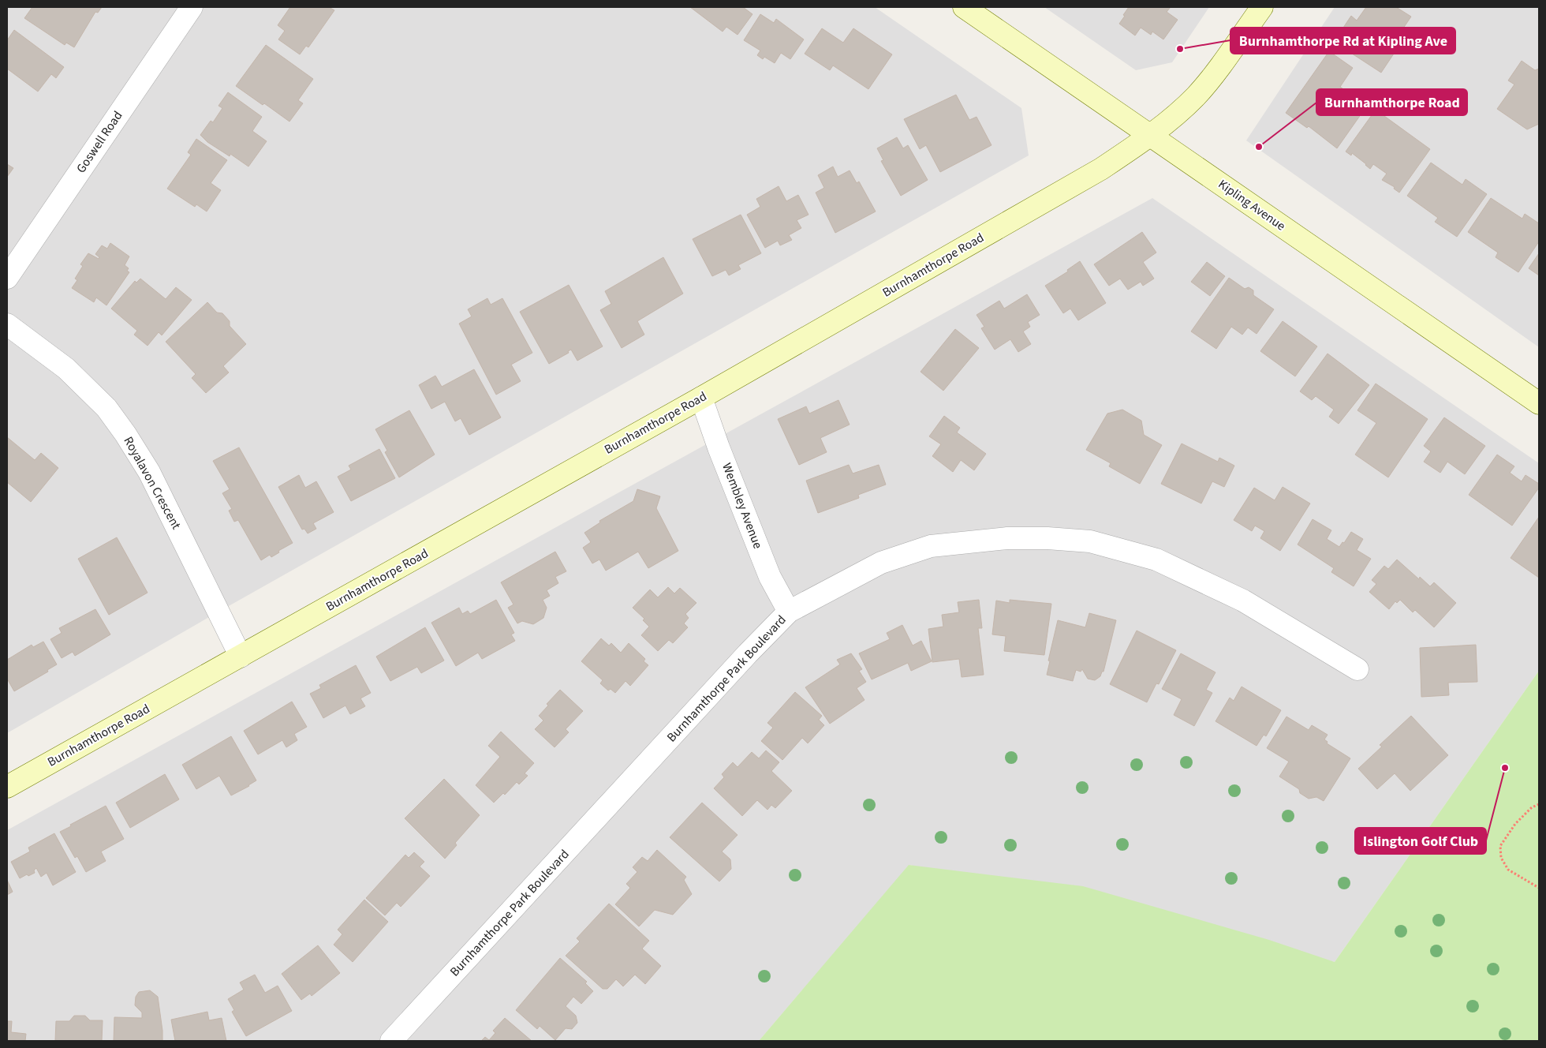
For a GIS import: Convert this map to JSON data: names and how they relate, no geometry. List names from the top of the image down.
{
  "streets": {
    "main road": ["Kipling Avenue", "Burnhamthorpe Road"],
    "street": [
      "Goswell Road",
      "Royalavon Crescent",
      "Wembley Avenue",
      "Burnhamthorpe Park Boulevard"
    ]
  },
  "crossings": [
    ["Kipling Avenue", "Burnhamthorpe Road"],
    ["Burnhamthorpe Road", "Royalavon Crescent"],
    ["Burnhamthorpe Road", "Wembley Avenue"],
    ["Wembley Avenue", "Burnhamthorpe Park Boulevard"]
  ],
  "places": ["Burnhamthorpe Rd at Kipling Ave", "Burnhamthorpe Road", "Islington Golf Club"]
}
